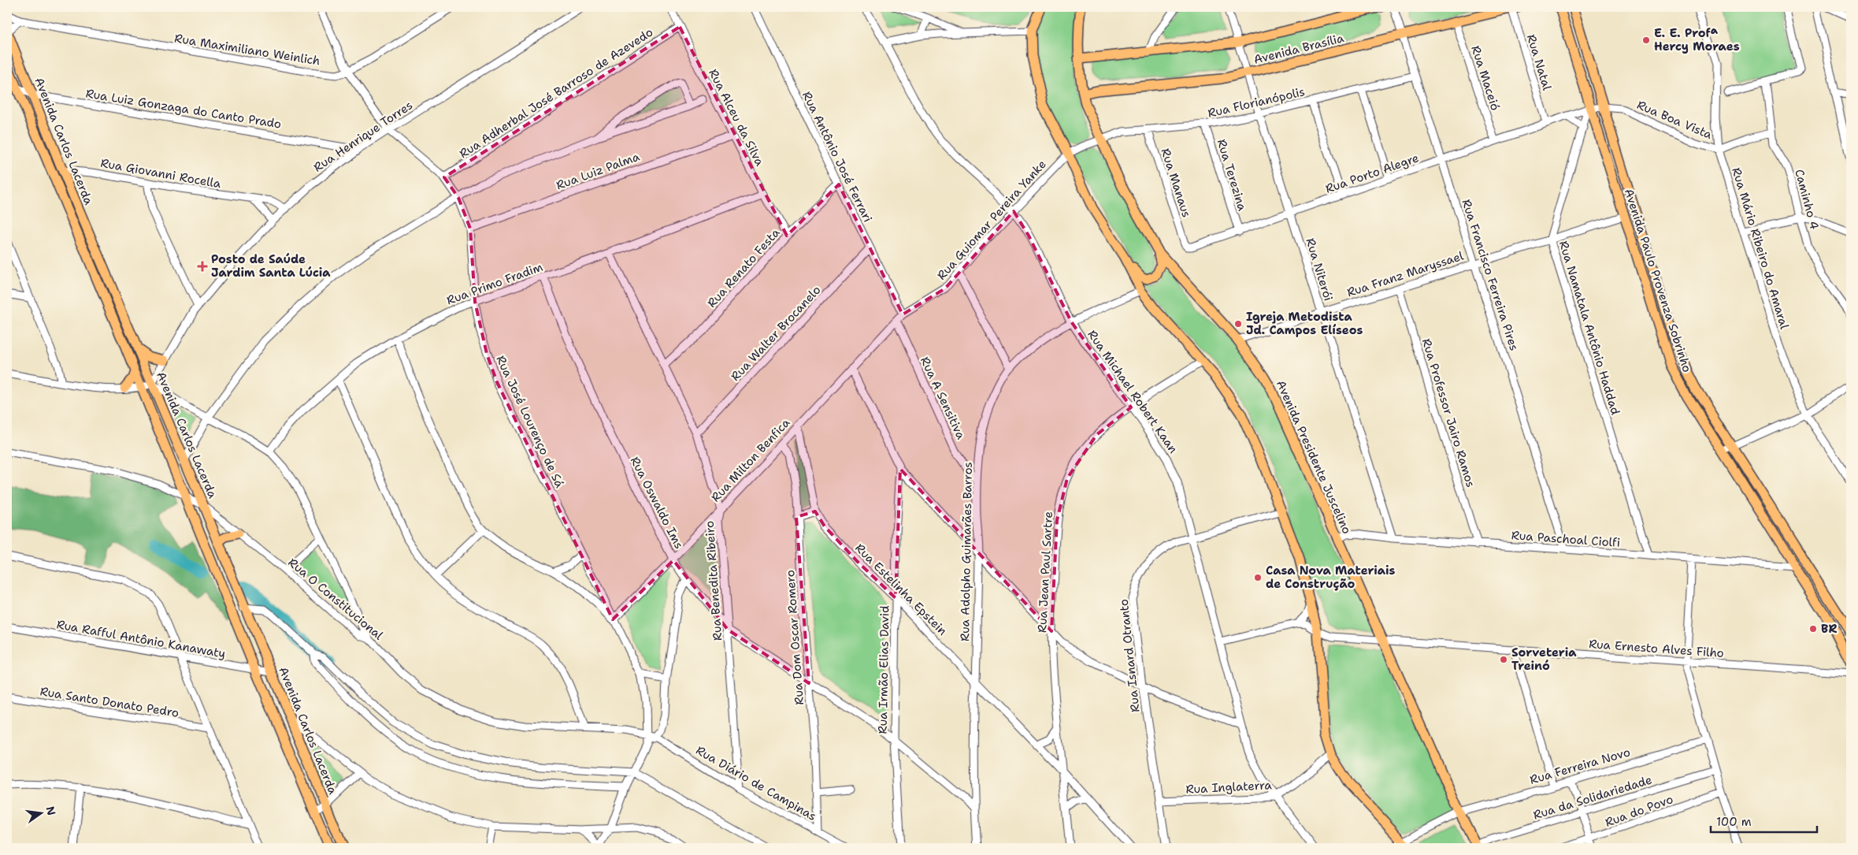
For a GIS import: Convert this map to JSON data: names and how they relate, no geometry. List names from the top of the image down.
{
  "streets": {
    "main road": [
      "Avenida Brasília",
      "Avenida Carlos Lacerda",
      "Avenida Paulo Provenza Sobrinho",
      "Avenida Presidente Juscelino"
    ],
    "street": [
      "Rua Maximiliano Weinlich",
      "Rua Natal",
      "Rua Maceió",
      "Rua Adherbal José Barroso de Azevedo",
      "Rua Florianópolis",
      "Rua Luiz Gonzaga do Canto Prado",
      "Rua Alceu da Silva",
      "Rua Boa Vista",
      "Rua Henrique Torres",
      "Rua Antônio José Ferrari",
      "Rua Luiz Palma",
      "Rua Giovanni Rocella",
      "Rua Porto Alegre",
      "Rua Terezina",
      "Rua Manaus",
      "Caminho 4",
      "Rua Guiomar Pereira Yanke",
      "Rua Mário Ribeiro do Amaral",
      "Rua Renato Festa",
      "Rua Niterói",
      "Rua Franz Maryssael",
      "Rua Francisco Ferreira Pires",
      "Rua Primo Fradim",
      "Rua Namatala Antônio Haddad",
      "Rua Walter Brocanelo",
      "Rua Michael Robert Kaan",
      "Rua A Sensitiva",
      "Rua Professor Jairo Ramos",
      "Rua José Lourenço de Sá",
      "Rua Milton Benfica",
      "Rua Oswaldo Ims",
      "Rua Paschoal Ciolfi",
      "Rua Adolpho Guimarães Barros",
      "Rua Jean Paul Sartre",
      "Rua Benedita Ribeiro",
      "Rua Estelinha Epstein",
      "Rua O Constitucional",
      "Rua Dom Oscar Romero",
      "Rua Rafful Antônio Kanawaty",
      "Rua Ernesto Alves Filho",
      "Rua Isnard Otranto",
      "Rua Irmão Elias David",
      "Rua Santo Donato Pedro",
      "Rua Ferreira Novo",
      "Rua Diário de Campinas",
      "Rua Inglaterra",
      "Rua da Solidariedade",
      "Rua do Povo"
    ]
  },
  "crossings": [
    ["Avenida Brasília", "Rua Natal"],
    ["Avenida Brasília", "Rua Maceió"],
    ["Avenida Brasília", "Rua Niterói"],
    ["Avenida Brasília", "Rua Francisco Ferreira Pires"],
    ["Avenida Brasília", "Avenida Presidente Juscelino"],
    ["Rua Maximiliano Weinlich", "Rua José Lourenço de Sá"],
    ["Rua Natal", "Rua Porto Alegre"],
    ["Rua Maceió", "Rua Porto Alegre"],
    ["Rua Adherbal José Barroso de Azevedo", "Rua Alceu da Silva"],
    ["Rua Adherbal José Barroso de Azevedo", "Rua José Lourenço de Sá"],
    ["Rua Florianópolis", "Rua Terezina"],
    ["Rua Florianópolis", "Rua Manaus"],
    ["Rua Florianópolis", "Rua Guiomar Pereira Yanke"],
    ["Rua Florianópolis", "Rua Niterói"],
    ["Rua Florianópolis", "Rua Francisco Ferreira Pires"],
    ["Rua Florianópolis", "Avenida Presidente Juscelino"],
    ["Rua Luiz Gonzaga do Canto Prado", "Rua Henrique Torres"],
    ["Rua Luiz Gonzaga do Canto Prado", "Avenida Carlos Lacerda"],
    ["Rua Alceu da Silva", "Rua Luiz Palma"],
    ["Rua Alceu da Silva", "Rua Renato Festa"],
    ["Rua Alceu da Silva", "Rua Primo Fradim"],
    ["Rua Boa Vista", "Rua Porto Alegre"],
    ["Rua Boa Vista", "Caminho 4"],
    ["Rua Boa Vista", "Rua Mário Ribeiro do Amaral"],
    ["Rua Boa Vista", "Avenida Paulo Provenza Sobrinho"],
    ["Rua Boa Vista", "Rua Namatala Antônio Haddad"],
    ["Rua Henrique Torres", "Avenida Carlos Lacerda"],
    ["Rua Henrique Torres", "Rua Giovanni Rocella"],
    ["Rua Henrique Torres", "Rua José Lourenço de Sá"],
    ["Avenida Carlos Lacerda", "Rua Giovanni Rocella"],
    ["Avenida Carlos Lacerda", "Rua O Constitucional"],
    ["Avenida Carlos Lacerda", "Rua Rafful Antônio Kanawaty"],
    ["Rua Antônio José Ferrari", "Rua Guiomar Pereira Yanke"],
    ["Rua Antônio José Ferrari", "Rua Renato Festa"],
    ["Rua Antônio José Ferrari", "Rua Walter Brocanelo"],
    ["Rua Antônio José Ferrari", "Rua Milton Benfica"],
    ["Rua Luiz Palma", "Rua José Lourenço de Sá"],
    ["Rua Porto Alegre", "Rua Terezina"],
    ["Rua Porto Alegre", "Rua Manaus"],
    ["Rua Porto Alegre", "Rua Niterói"],
    ["Rua Porto Alegre", "Rua Francisco Ferreira Pires"],
    ["Rua Porto Alegre", "Avenida Paulo Provenza Sobrinho"],
    ["Rua Porto Alegre", "Rua Namatala Antônio Haddad"],
    ["Rua Guiomar Pereira Yanke", "Rua Michael Robert Kaan"],
    ["Rua Guiomar Pereira Yanke", "Avenida Presidente Juscelino"],
    ["Rua Guiomar Pereira Yanke", "Rua Milton Benfica"],
    ["Rua Renato Festa", "Rua Benedita Ribeiro"],
    ["Rua Niterói", "Rua Franz Maryssael"],
    ["Rua Niterói", "Rua Paschoal Ciolfi"],
    ["Rua Franz Maryssael", "Rua Francisco Ferreira Pires"],
    ["Rua Franz Maryssael", "Avenida Paulo Provenza Sobrinho"],
    ["Rua Franz Maryssael", "Rua Namatala Antônio Haddad"],
    ["Rua Franz Maryssael", "Rua Professor Jairo Ramos"],
    ["Rua Franz Maryssael", "Avenida Presidente Juscelino"],
    ["Rua Francisco Ferreira Pires", "Rua Paschoal Ciolfi"],
    ["Avenida Paulo Provenza Sobrinho", "Rua Namatala Antônio Haddad"],
    ["Avenida Paulo Provenza Sobrinho", "Rua Paschoal Ciolfi"],
    ["Rua Primo Fradim", "Rua José Lourenço de Sá"],
    ["Rua Primo Fradim", "Rua Oswaldo Ims"],
    ["Rua Primo Fradim", "Rua Benedita Ribeiro"],
    ["Rua Namatala Antônio Haddad", "Rua Paschoal Ciolfi"],
    ["Rua Walter Brocanelo", "Rua Benedita Ribeiro"],
    ["Rua Michael Robert Kaan", "Rua Adolpho Guimarães Barros"],
    ["Rua Michael Robert Kaan", "Rua Jean Paul Sartre"],
    ["Rua Michael Robert Kaan", "Rua Isnard Otranto"],
    ["Rua Michael Robert Kaan", "Rua Inglaterra"],
    ["Rua A Sensitiva", "Rua Milton Benfica"],
    ["Rua A Sensitiva", "Rua Adolpho Guimarães Barros"],
    ["Rua Professor Jairo Ramos", "Rua Paschoal Ciolfi"],
    ["Rua José Lourenço de Sá", "Rua Milton Benfica"],
    ["Rua José Lourenço de Sá", "Rua O Constitucional"],
    ["Avenida Presidente Juscelino", "Rua Paschoal Ciolfi"],
    ["Avenida Presidente Juscelino", "Rua Ernesto Alves Filho"],
    ["Avenida Presidente Juscelino", "Rua Ferreira Novo"],
    ["Avenida Presidente Juscelino", "Rua da Solidariedade"],
    ["Rua Milton Benfica", "Rua Oswaldo Ims"],
    ["Rua Milton Benfica", "Rua Benedita Ribeiro"],
    ["Rua Milton Benfica", "Rua Estelinha Epstein"],
    ["Rua Milton Benfica", "Rua Dom Oscar Romero"],
    ["Rua Oswaldo Ims", "Rua Adolpho Guimarães Barros"],
    ["Rua Oswaldo Ims", "Rua Benedita Ribeiro"],
    ["Rua Oswaldo Ims", "Rua Dom Oscar Romero"],
    ["Rua Oswaldo Ims", "Rua Irmão Elias David"],
    ["Rua Adolpho Guimarães Barros", "Rua Estelinha Epstein"],
    ["Rua Jean Paul Sartre", "Rua Estelinha Epstein"],
    ["Rua Benedita Ribeiro", "Rua Diário de Campinas"],
    ["Rua Estelinha Epstein", "Rua Irmão Elias David"],
    ["Rua O Constitucional", "Rua Diário de Campinas"],
    ["Rua Dom Oscar Romero", "Rua Diário de Campinas"],
    ["Rua Isnard Otranto", "Rua Inglaterra"]
  ],
  "places": {
    "other": [
      "E. E. Profª Hercy Moraes",
      "Igreja Metodista Jd. Campos Elíseos",
      "Casa Nova Materiais de Construção",
      "BR",
      "Sorveteria Treinó"
    ],
    "health": ["Posto de Saúde Jardim Santa Lúcia"]
  },
  "scale_bar": "100 m",
  "north": "right"
}
